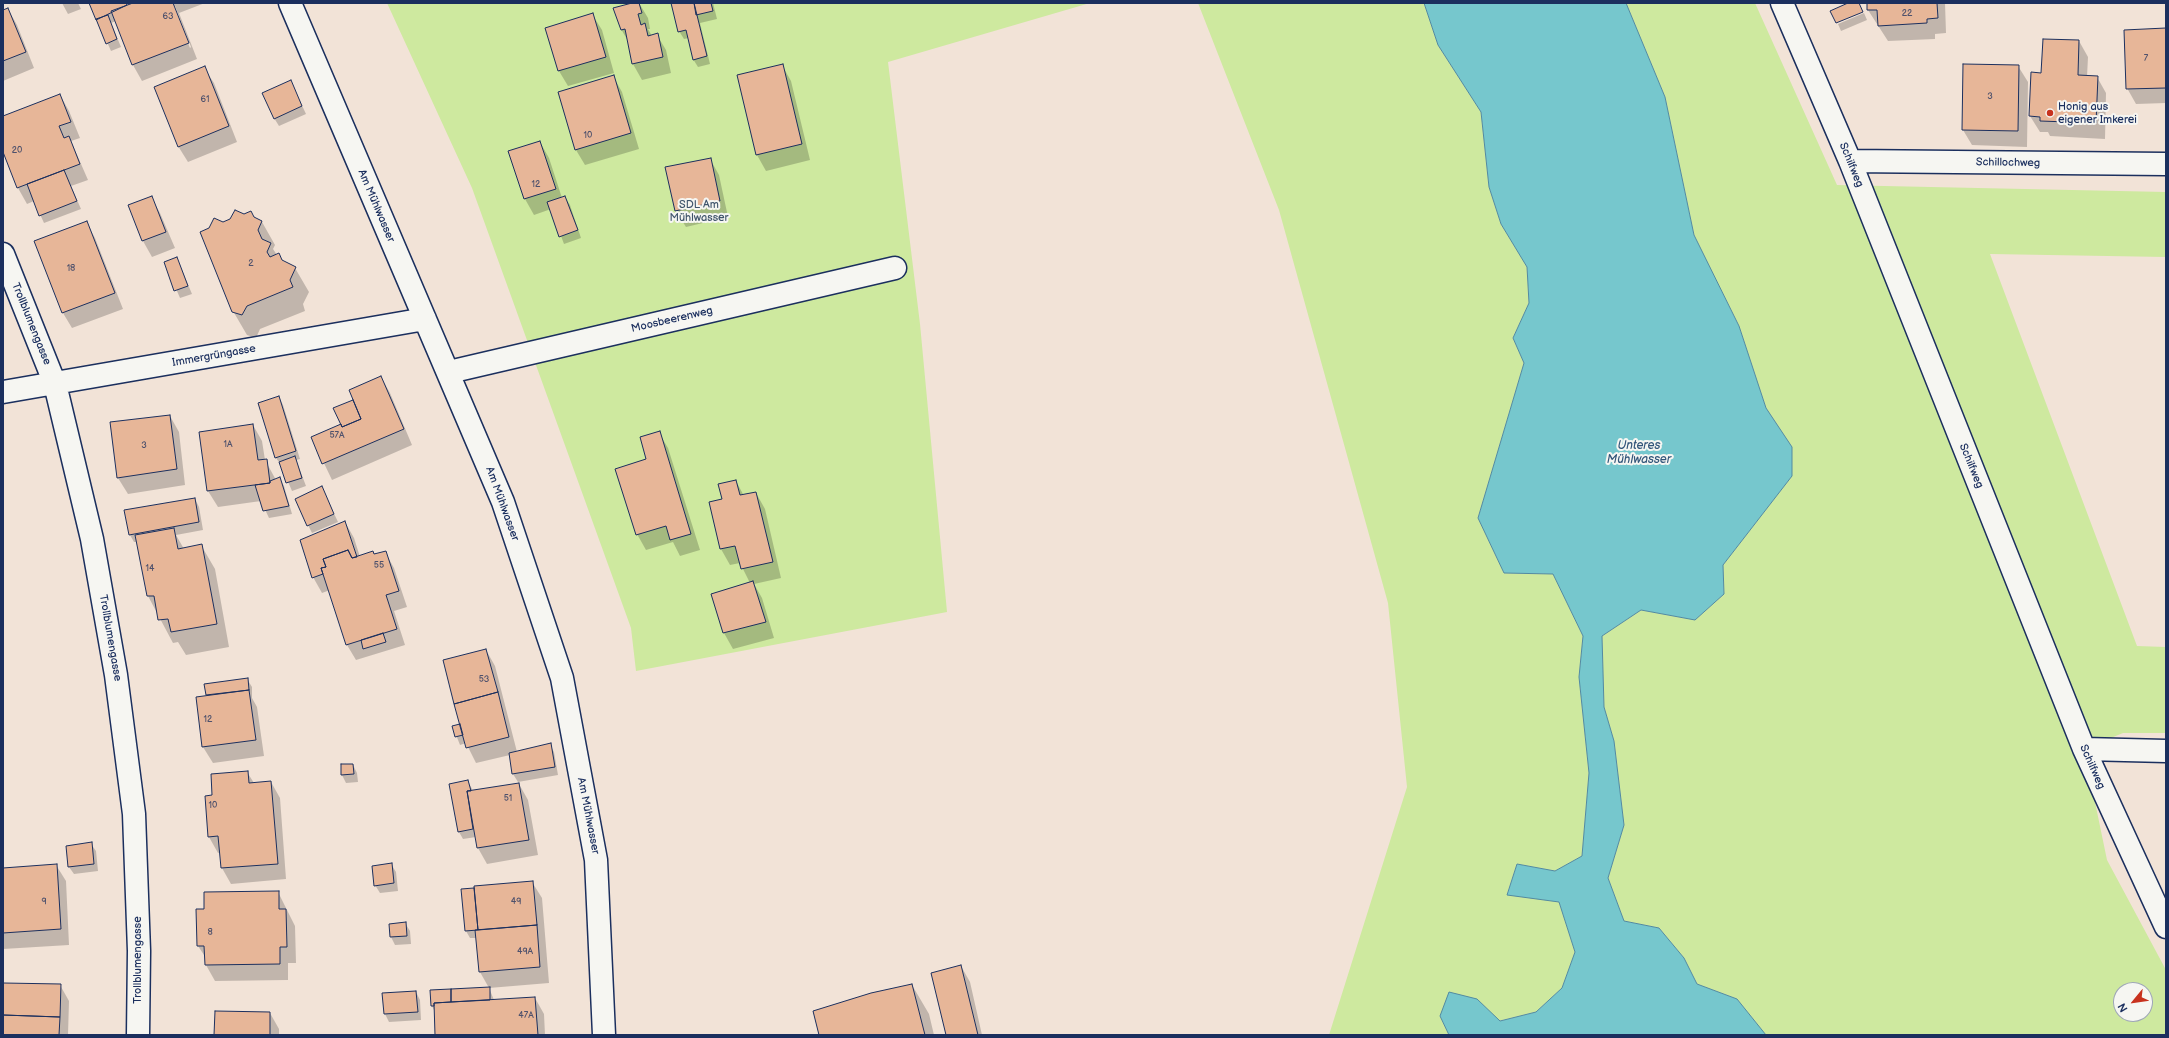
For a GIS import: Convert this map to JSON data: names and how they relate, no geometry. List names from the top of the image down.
{
  "streets": {
    "street": [
      "Schillochweg",
      "Schilfweg",
      "Am Mühlwasser",
      "Moosbeerenweg",
      "Trollblumengasse",
      "Immergrüngasse"
    ]
  },
  "crossings": [
    ["Schillochweg", "Schilfweg"],
    ["Am Mühlwasser", "Moosbeerenweg"],
    ["Am Mühlwasser", "Immergrüngasse"],
    ["Trollblumengasse", "Immergrüngasse"]
  ],
  "water": ["Unteres Mühlwasser"],
  "parks": ["SDL Am Mühlwasser"],
  "places": ["Honig aus eigener Imkerei"],
  "house_numbers": [
    "22",
    "63",
    "7",
    "3",
    "61",
    "10",
    "20",
    "12",
    "2",
    "18",
    "57A",
    "1A",
    "3",
    "55",
    "14",
    "53",
    "12",
    "51",
    "10",
    "9",
    "49",
    "8",
    "49A",
    "47A"
  ],
  "north": "bottom left"
}
